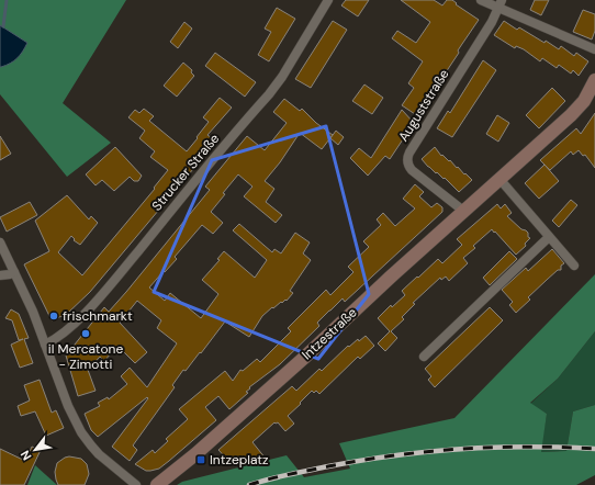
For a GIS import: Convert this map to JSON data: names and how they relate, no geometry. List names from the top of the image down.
{
  "streets": {
    "main road": ["Intzestraße"],
    "street": ["Auguststraße", "Strucker Straße"]
  },
  "crossings": [
    ["Auguststraße", "Intzestraße"]
  ],
  "places": {
    "other": ["frischmarkt", "il Mercatone - Zimotti"],
    "transit": ["Intzeplatz"]
  },
  "north": "bottom left"
}
